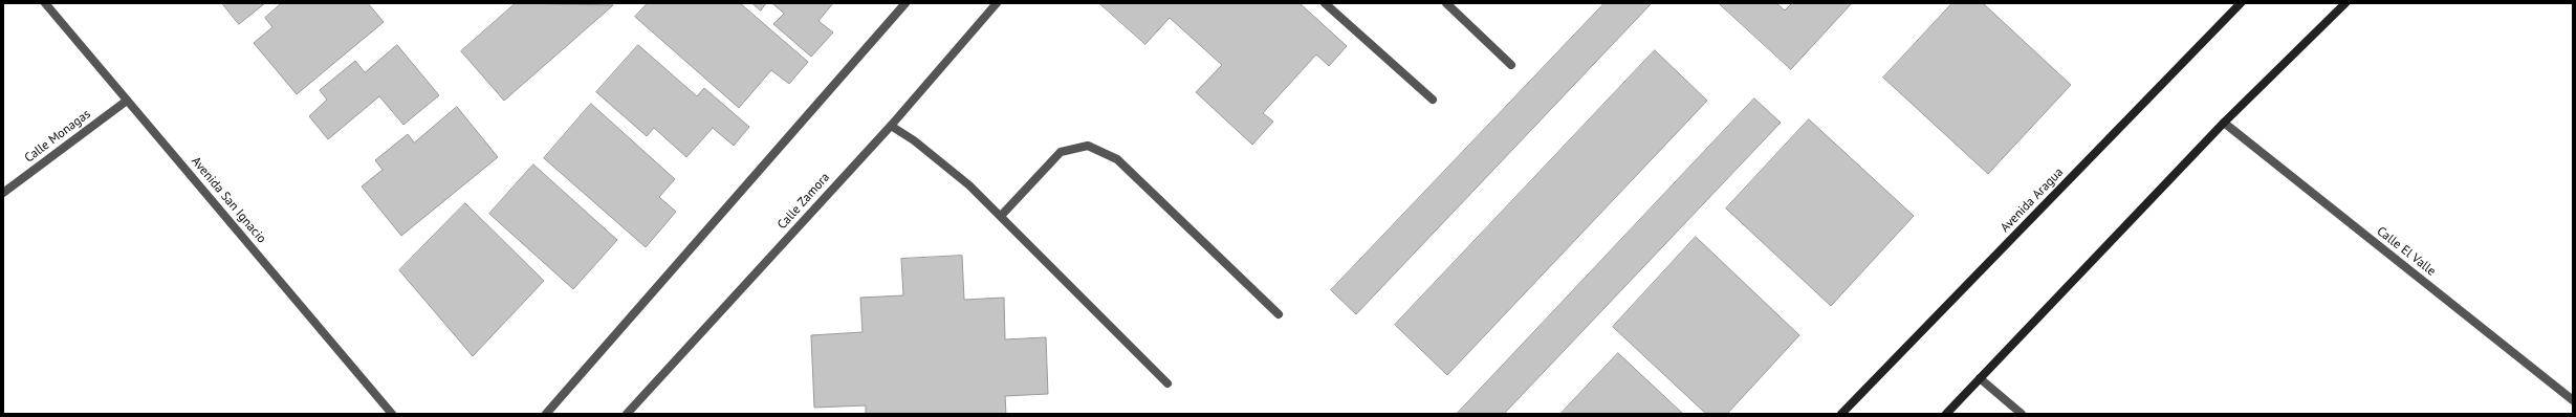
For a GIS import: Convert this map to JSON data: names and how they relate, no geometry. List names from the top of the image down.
{
  "streets": {
    "street": [
      "Calle Monagas",
      "Avenida San Ignacio",
      "Avenida Aragua",
      "Calle Zamora",
      "Calle El Valle"
    ]
  },
  "crossings": [
    ["Calle Monagas", "Avenida San Ignacio"]
  ]
}
